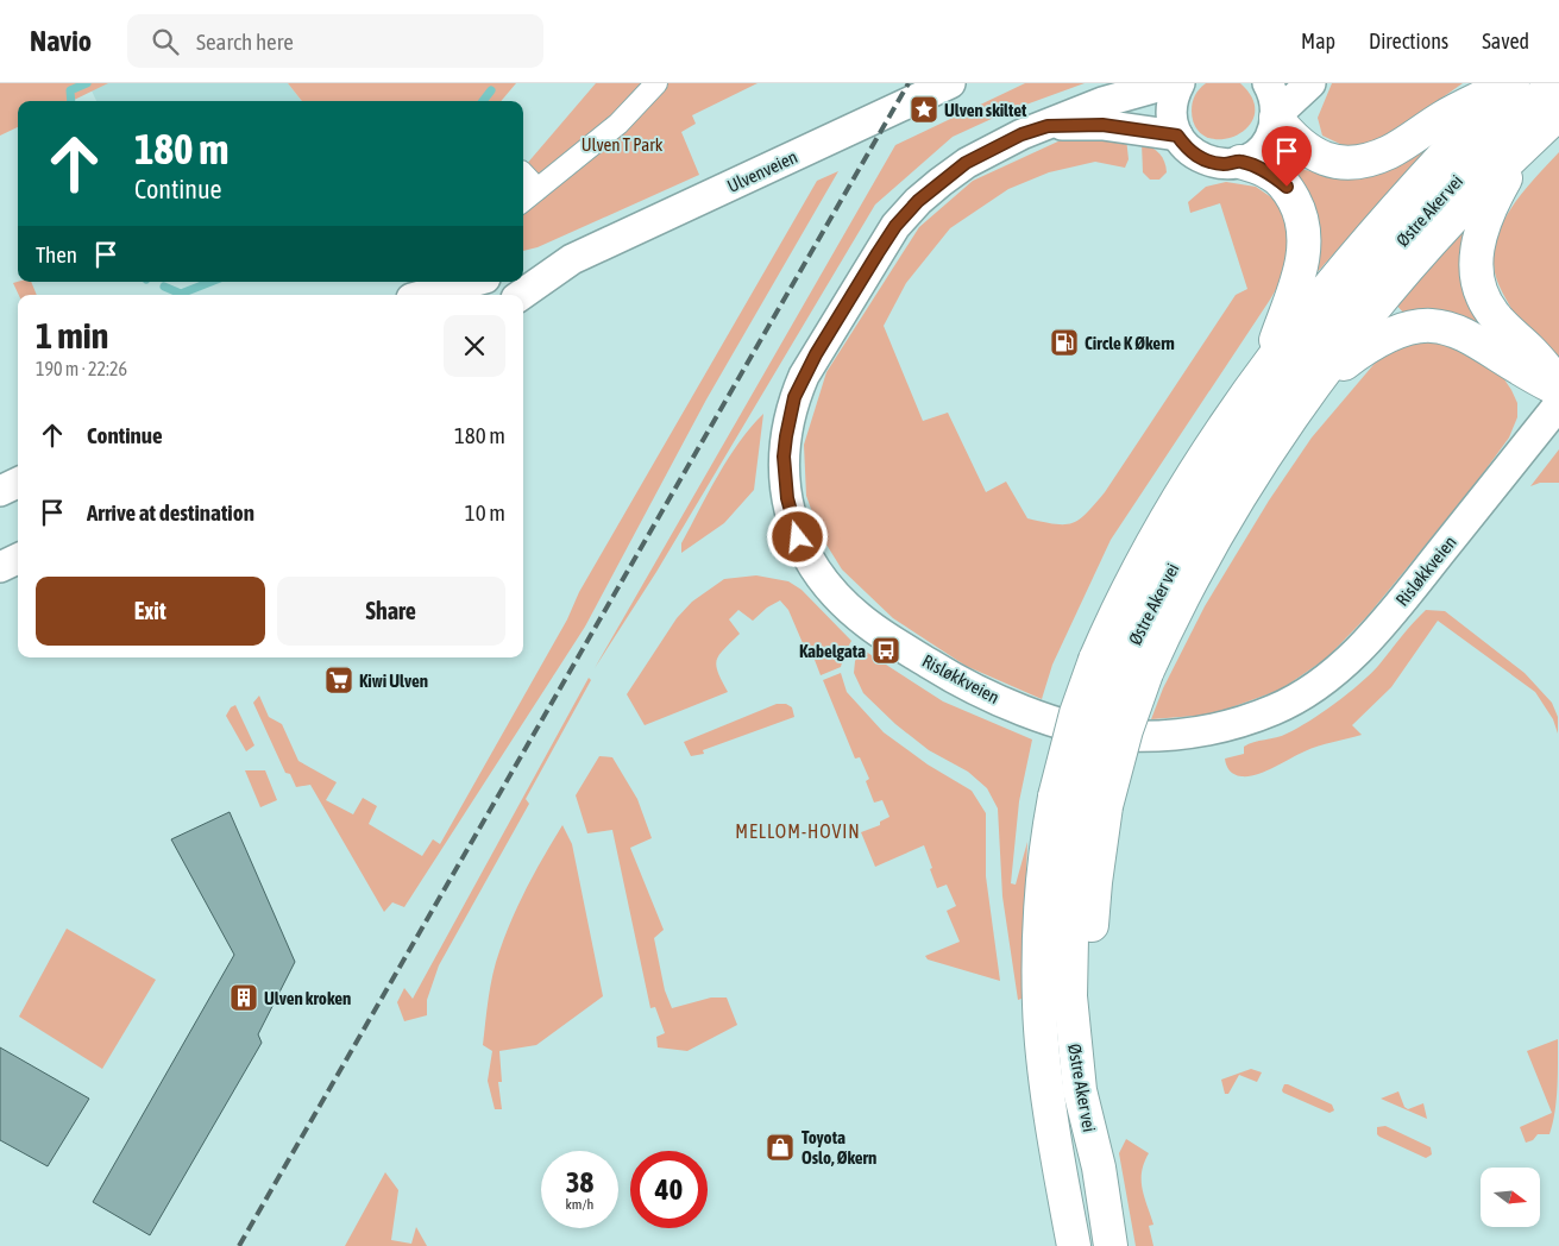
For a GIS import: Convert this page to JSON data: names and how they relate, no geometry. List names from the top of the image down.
{
  "streets": {
    "highway": ["Østre Aker vei"],
    "street": ["Ulvenveien", "Risløkkveien"]
  },
  "districts": ["MELLOM-HOVIN"],
  "parks": ["Ulven T Park"],
  "places": {
    "place": ["Ulven skiltet"],
    "fuel station": ["Circle K Økern"],
    "bus stop": ["Kabelgata"],
    "supermarket": ["Kiwi Ulven"],
    "building": ["Ulven kroken"],
    "shop": ["Toyota Oslo, Økern"]
  },
  "north": "right",
  "page": {
    "header": "Navio",
    "search": "Search here",
    "nav": ["Map", "Directions", "Saved"],
    "turn": ["180 m", "Continue"],
    "then": "Then",
    "heading": ["1 min", "190 m · 22:26"],
    "list": [
      {
        "name": "Continue",
        "value": "180 m"
      },
      {
        "name": "Arrive at destination",
        "value": "10 m"
      }
    ],
    "buttons": ["Exit", "Share"],
    "speed": "38 km/h",
    "limit": "40"
  }
}
